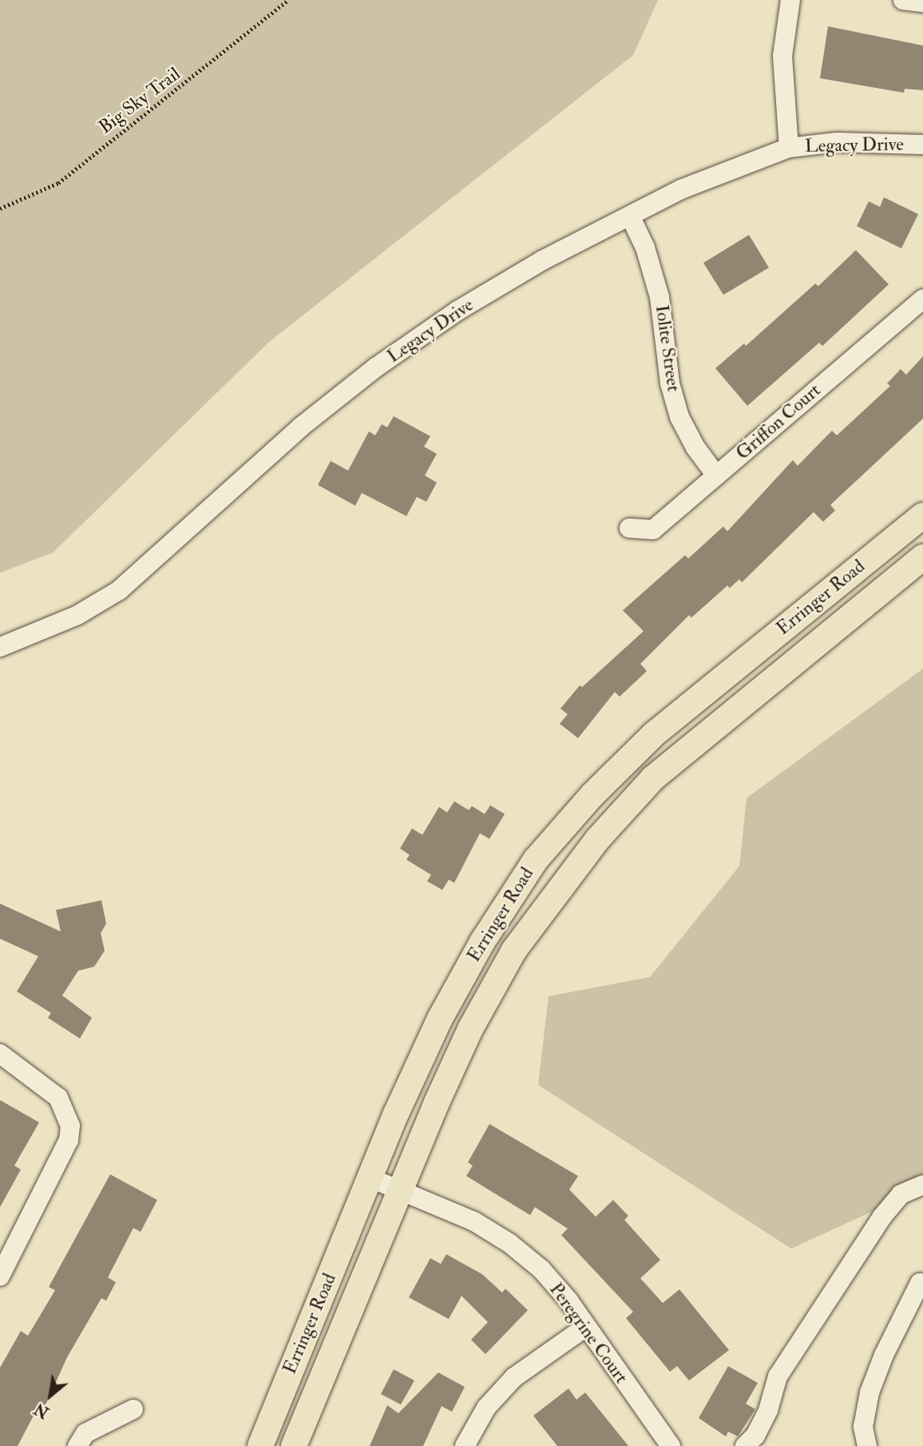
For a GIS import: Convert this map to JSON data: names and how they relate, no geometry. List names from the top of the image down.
{
  "streets": {
    "main road": ["Erringer Road"],
    "street": [
      "Legacy Drive",
      "Iolite Street",
      "Griffon Court",
      "Peregrine Court"
    ],
    "path": ["Big Sky Trail"]
  },
  "crossings": [
    ["Legacy Drive", "Iolite Street"],
    ["Iolite Street", "Griffon Court"],
    ["Erringer Road", "Peregrine Court"]
  ],
  "north": "bottom left"
}
